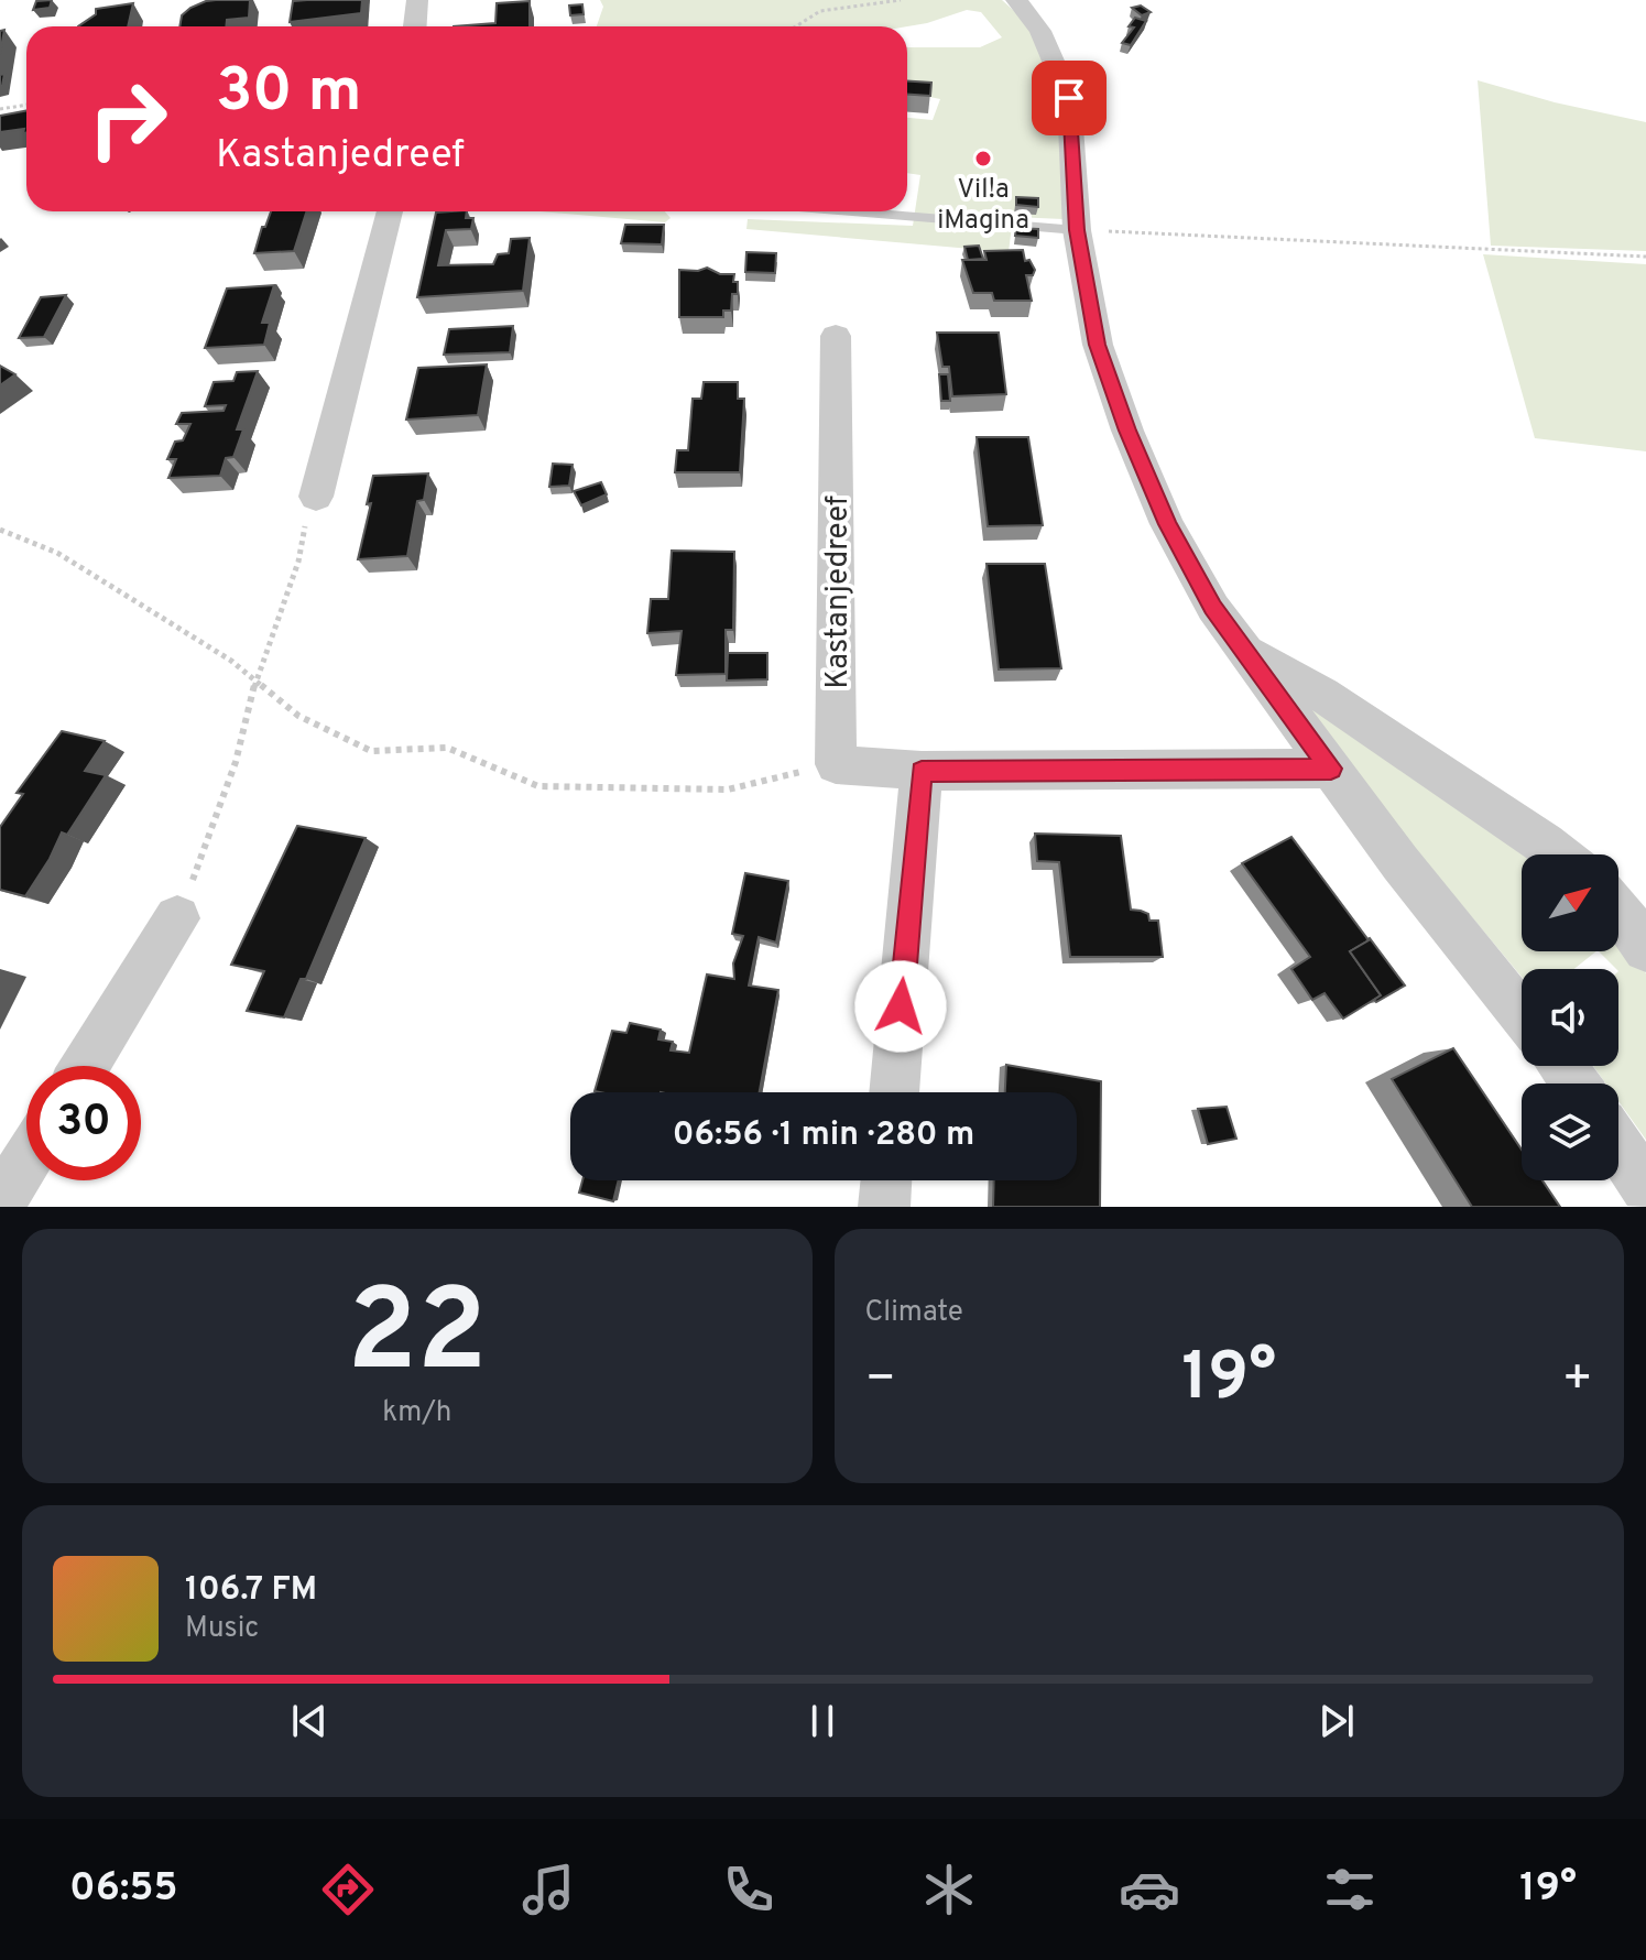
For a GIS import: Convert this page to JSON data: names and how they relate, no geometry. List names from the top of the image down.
{
  "streets": {
    "street": ["Kastanjedreef"]
  },
  "places": ["Vil!a iMagina"],
  "north": "top right",
  "page": {
    "turn": ["30 m", "Kastanjedreef"],
    "limit": "30",
    "trip": "06:56 · 1 min · 280 m",
    "tile": [
      ["22", "km/h"],
      "Climate"
    ],
    "heat": ["−", "19°", "+"],
    "song": ["106.7 FM", "Music"],
    "tabs": ["06:55", "19°"]
  }
}
